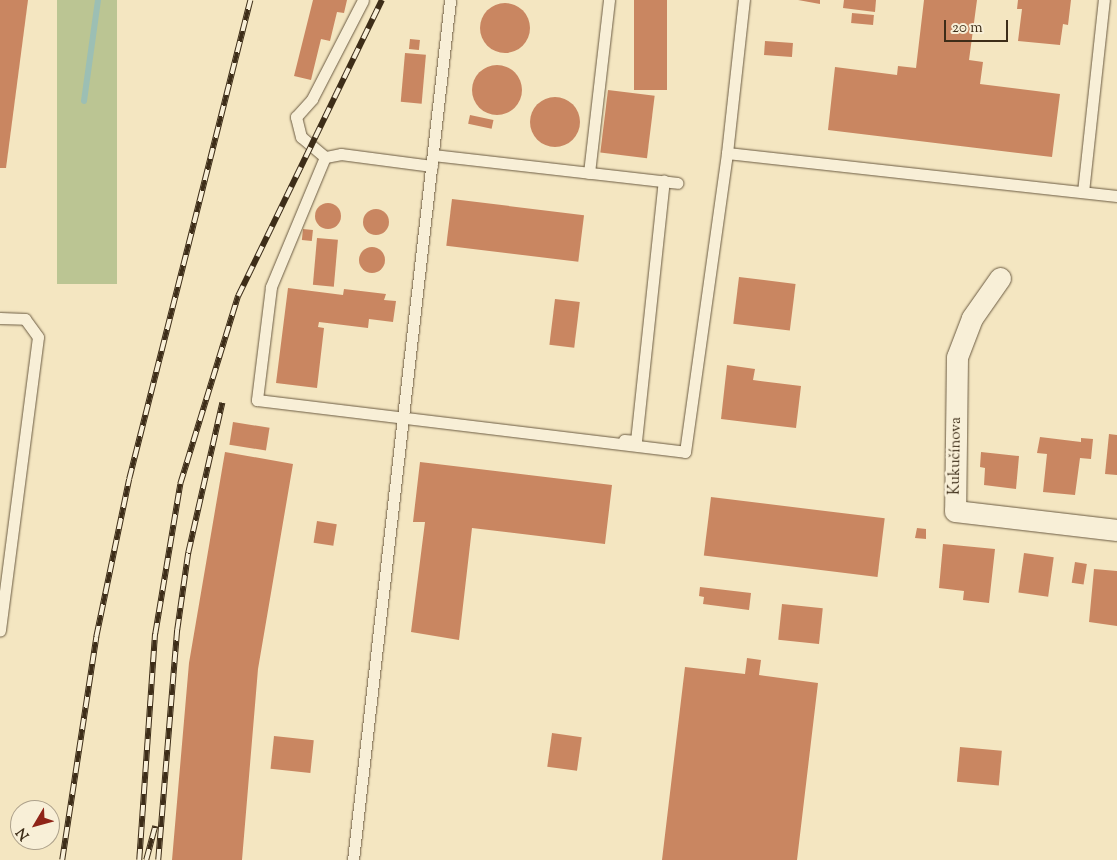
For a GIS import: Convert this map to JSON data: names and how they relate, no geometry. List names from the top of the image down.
{
  "streets": {
    "street": ["Kukučínova"]
  },
  "scale_bar": "20 m",
  "north": "bottom left"
}
